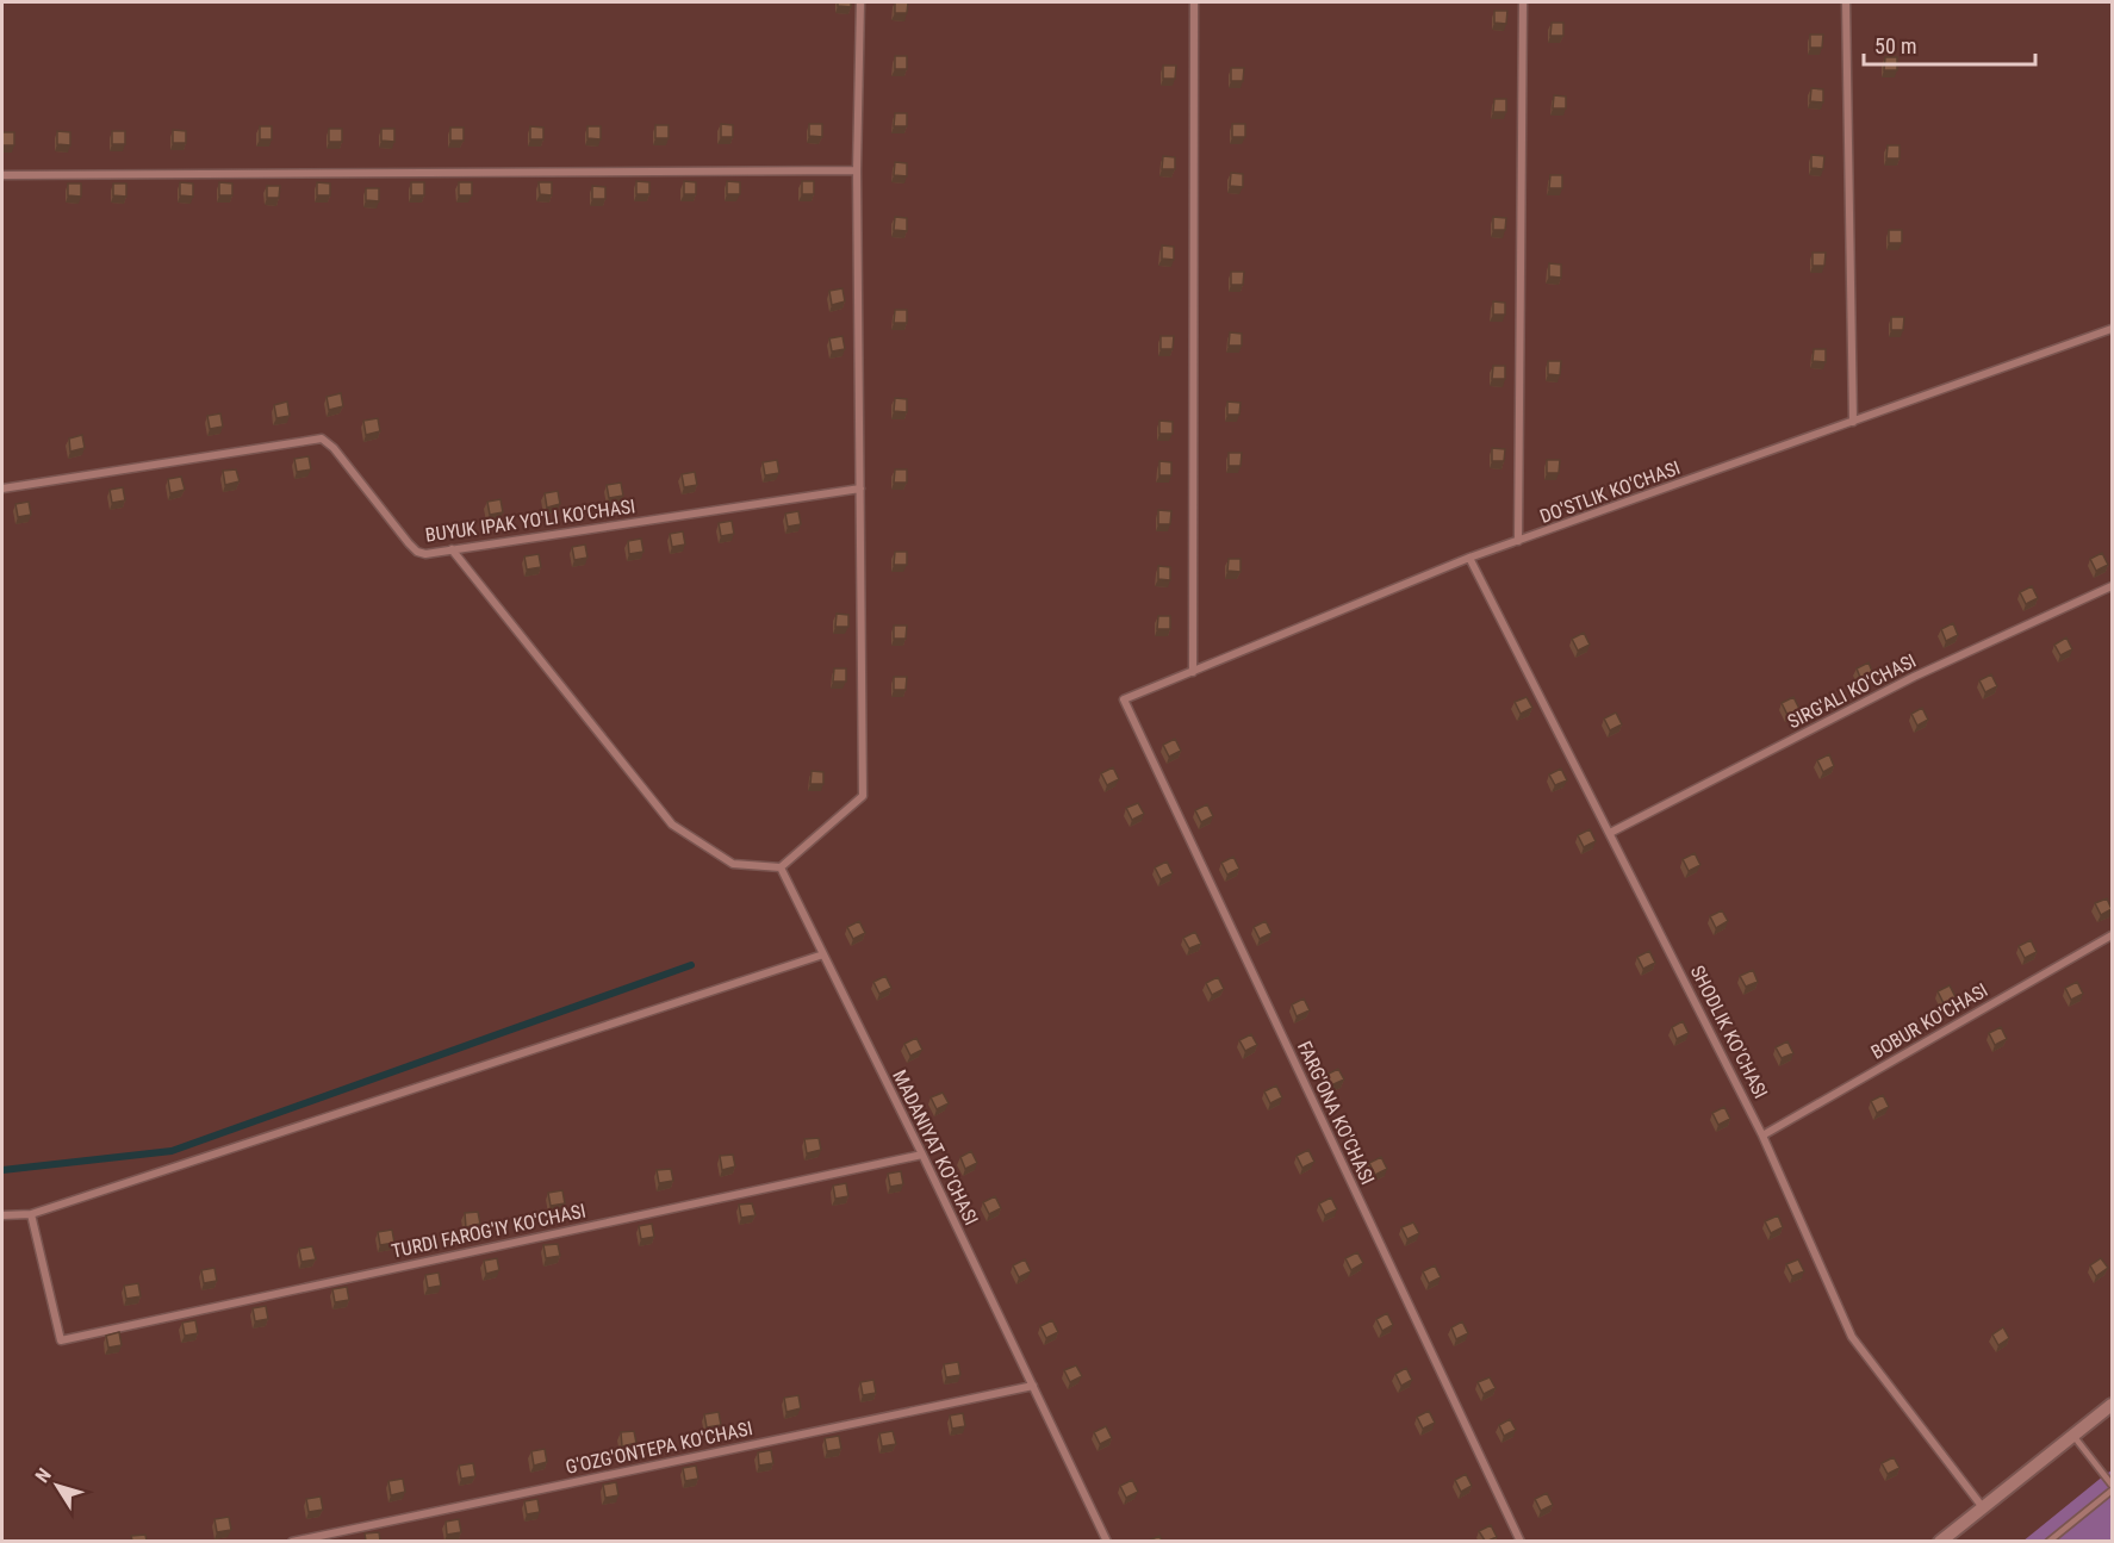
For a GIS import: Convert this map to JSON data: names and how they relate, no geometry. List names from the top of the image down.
{
  "streets": {
    "street": [
      "DO'STLIK KO'CHASI",
      "BUYUK IPAK YO'LI KO'CHASI",
      "SIRG'ALI KO'CHASI",
      "BOBUR KO'CHASI",
      "SHODLIK KO'CHASI",
      "FARG'ONA KO'CHASI",
      "MADANIYAT KO'CHASI",
      "TURDI FAROG'IY KO'CHASI",
      "G'OZG'ONTEPA KO'CHASI"
    ]
  },
  "crossings": [
    ["DO'STLIK KO'CHASI", "SHODLIK KO'CHASI"],
    ["DO'STLIK KO'CHASI", "FARG'ONA KO'CHASI"],
    ["SIRG'ALI KO'CHASI", "SHODLIK KO'CHASI"],
    ["BOBUR KO'CHASI", "SHODLIK KO'CHASI"],
    ["MADANIYAT KO'CHASI", "TURDI FAROG'IY KO'CHASI"],
    ["MADANIYAT KO'CHASI", "G'OZG'ONTEPA KO'CHASI"]
  ],
  "scale_bar": "50 m",
  "north": "top left"
}
